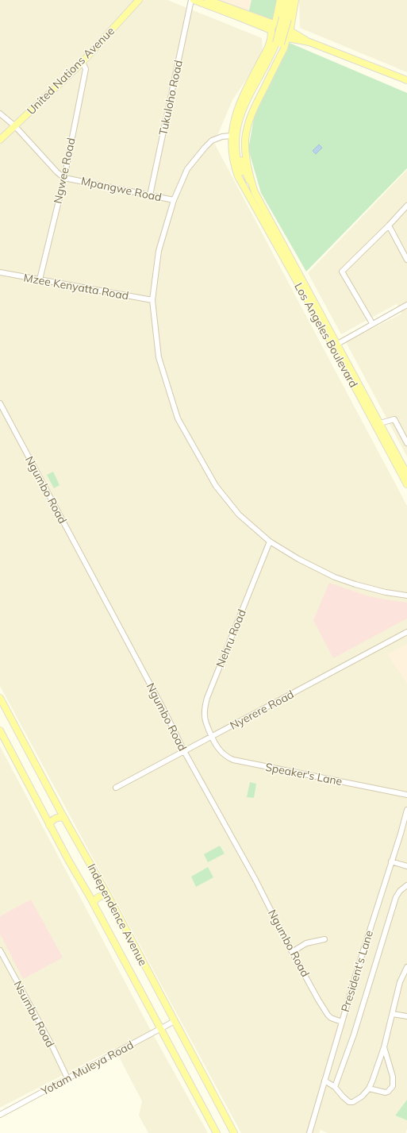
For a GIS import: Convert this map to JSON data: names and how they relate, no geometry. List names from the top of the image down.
{
  "streets": {
    "main road": ["United Nations Avenue", "Los Angeles Boulevard", "Independence Avenue"],
    "street": [
      "Tukuloho Road",
      "Ngwee Road",
      "Mpangwe Road",
      "Mzee Kenyatta Road",
      "Ngumbo Road",
      "Nehru Road",
      "Nyerere Road",
      "Speaker's Lane",
      "President's Lane",
      "Nsumbu Road",
      "Yotam Muleya Road"
    ]
  },
  "crossings": [
    ["United Nations Avenue", "Ngwee Road"],
    ["Tukuloho Road", "Mpangwe Road"],
    ["Ngwee Road", "Mpangwe Road"],
    ["Ngwee Road", "Mzee Kenyatta Road"],
    ["Ngumbo Road", "Nyerere Road"],
    ["Ngumbo Road", "President's Lane"],
    ["Nehru Road", "Nyerere Road"],
    ["Nehru Road", "Speaker's Lane"],
    ["Nyerere Road", "Speaker's Lane"],
    ["Independence Avenue", "Yotam Muleya Road"],
    ["Nsumbu Road", "Yotam Muleya Road"]
  ]
}
